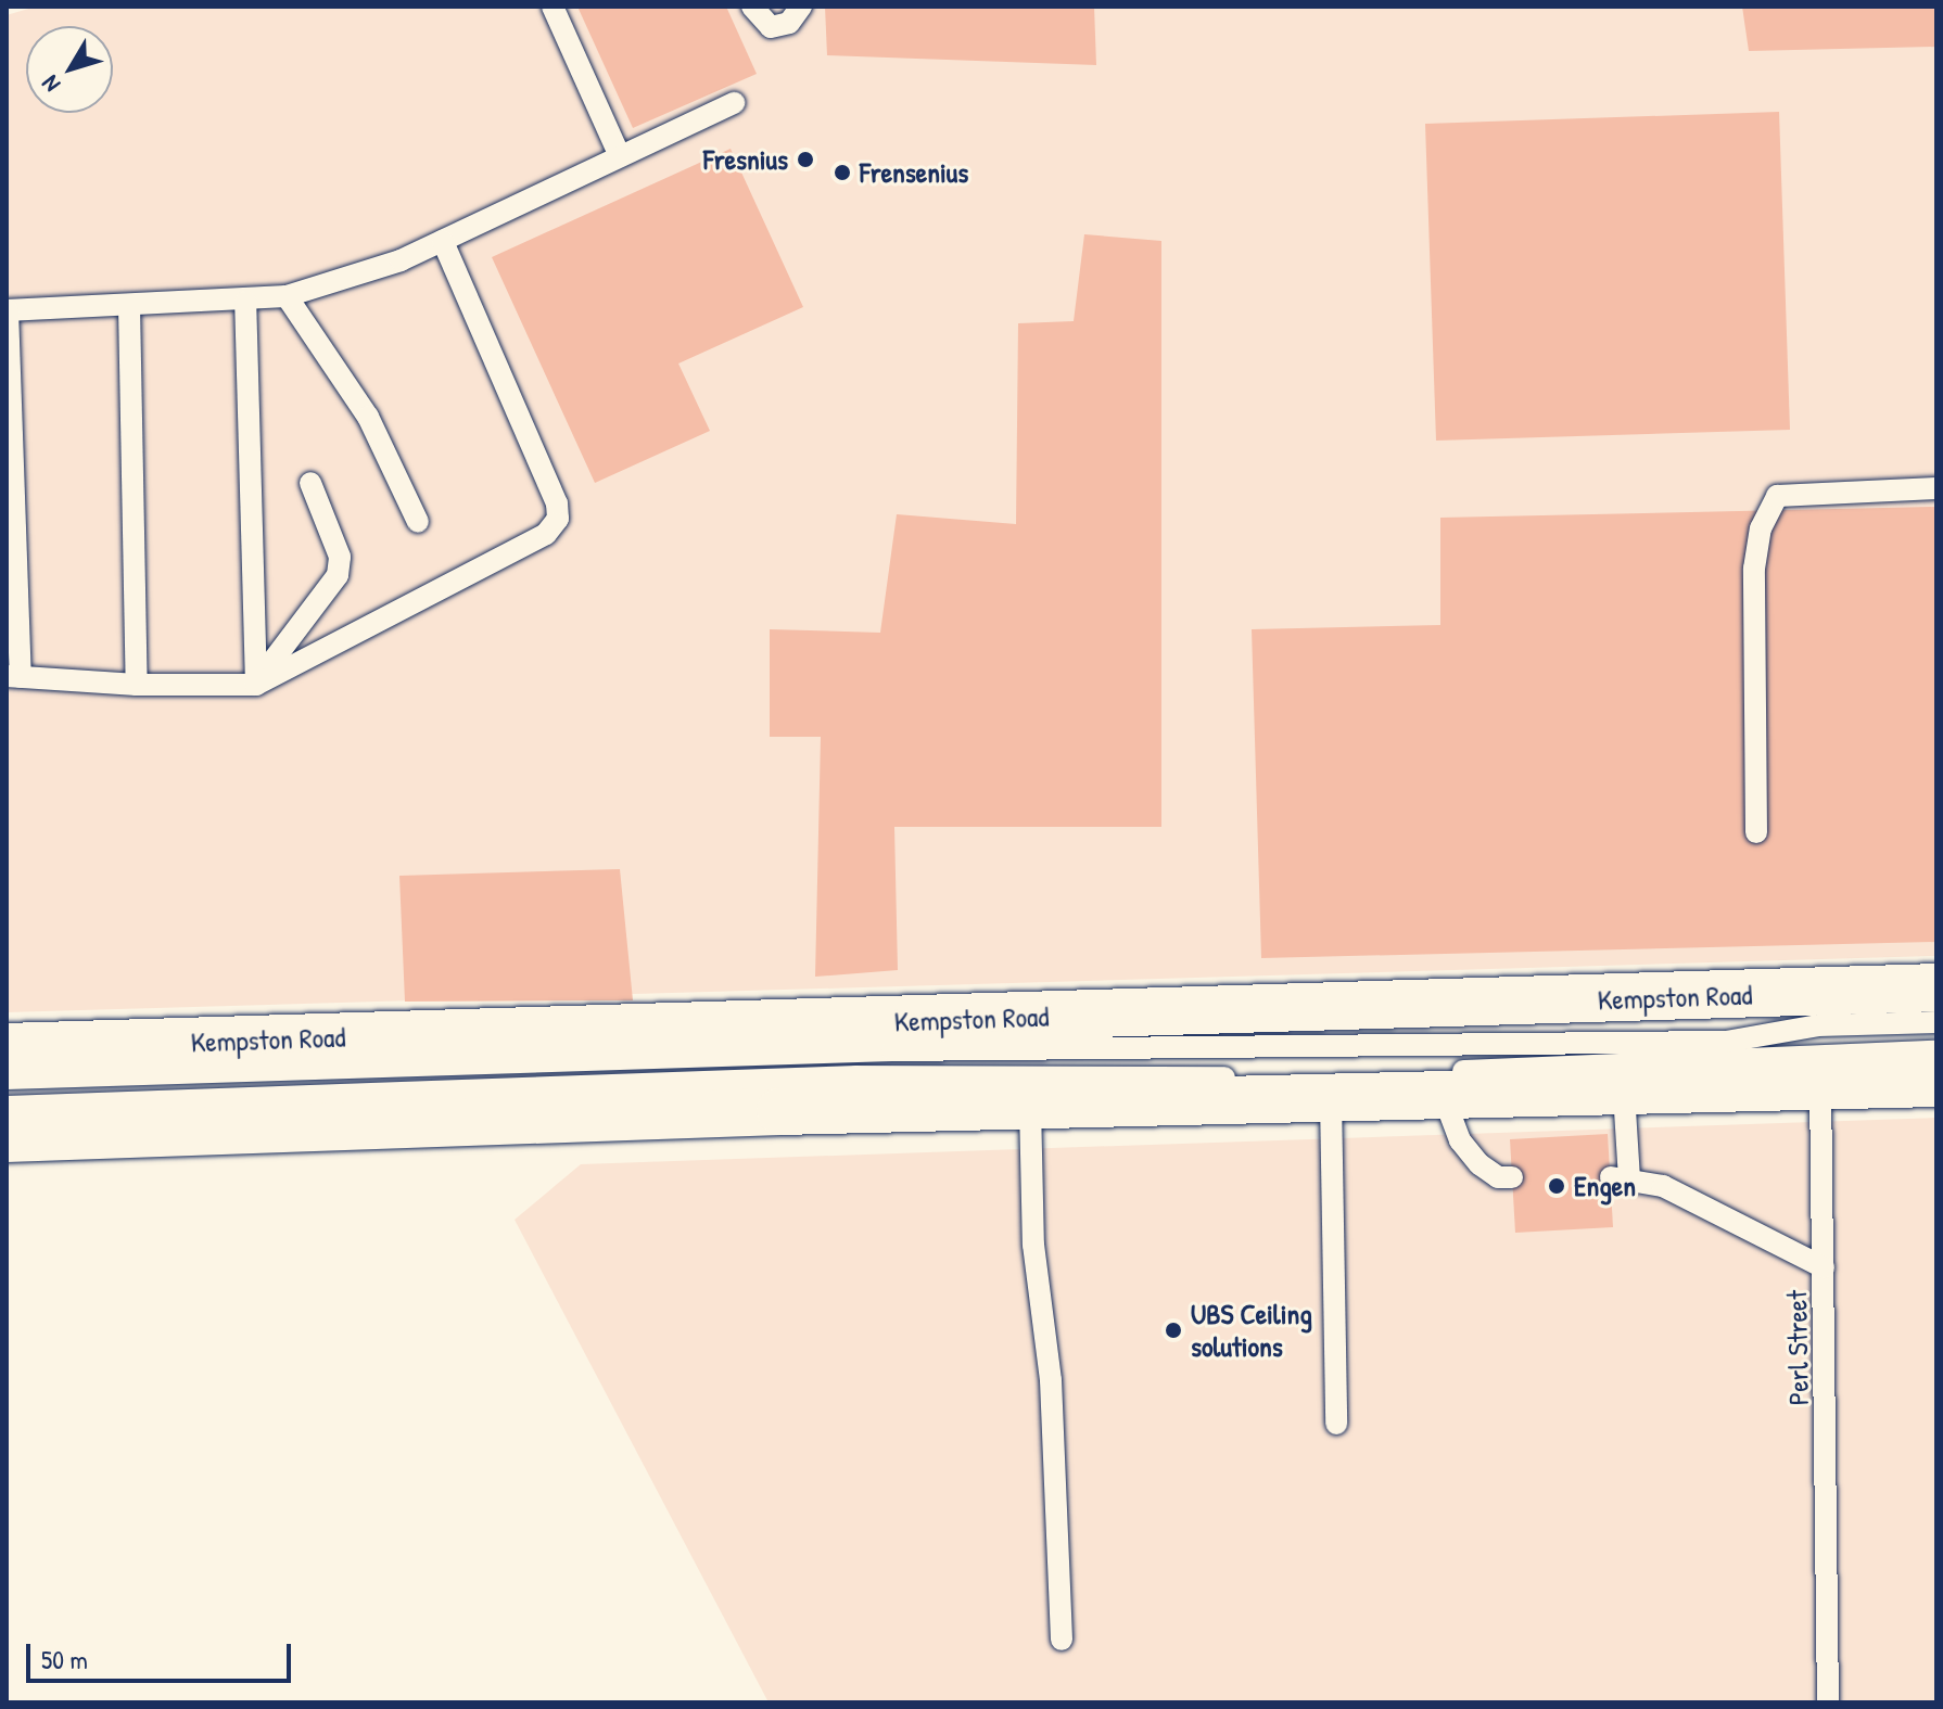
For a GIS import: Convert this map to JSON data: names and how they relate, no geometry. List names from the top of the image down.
{
  "streets": {
    "main road": ["Kempston Road"],
    "lane": ["Perl Street"]
  },
  "crossings": [
    ["Kempston Road", "Perl Street"]
  ],
  "places": [
    "Fresnius",
    "Frensenius",
    "Engen",
    "UBS Ceiling solutions"
  ],
  "scale_bar": "50 m",
  "north": "bottom left"
}
